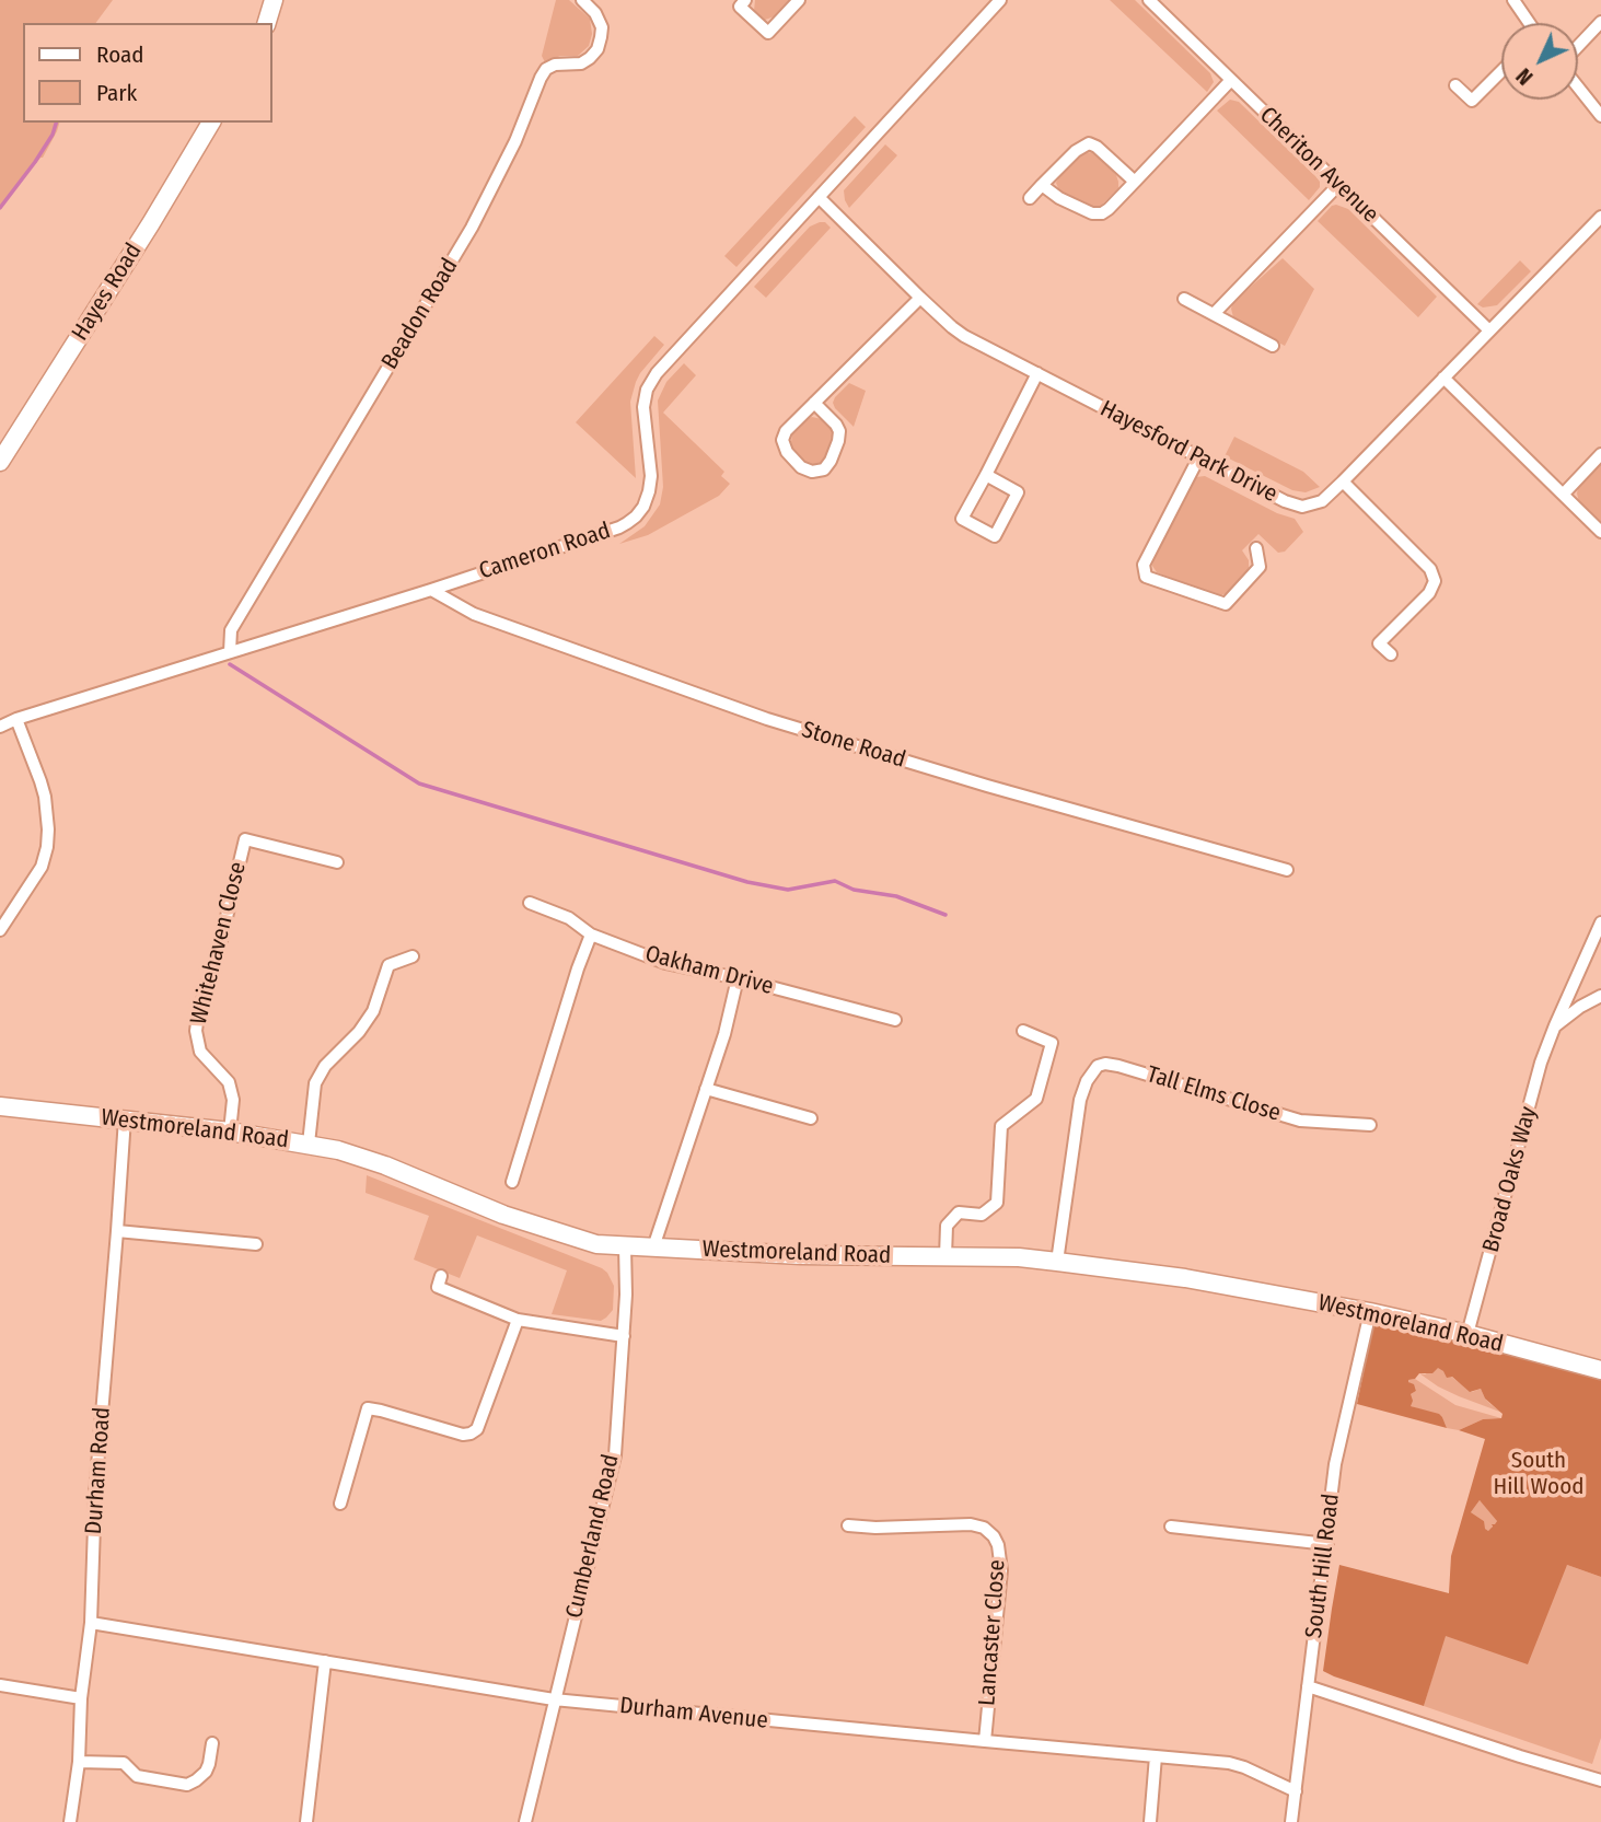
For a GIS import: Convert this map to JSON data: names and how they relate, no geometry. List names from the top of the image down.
{
  "streets": {
    "main road": ["Hayes Road", "Westmoreland Road"],
    "street": [
      "Cheriton Avenue",
      "Beadon Road",
      "Hayesford Park Drive",
      "Cameron Road",
      "Stone Road",
      "Whitehaven Close",
      "Oakham Drive",
      "Tall Elms Close",
      "Broad Oaks Way",
      "Durham Road",
      "Cumberland Road",
      "South Hill Road",
      "Lancaster Close",
      "Durham Avenue"
    ]
  },
  "crossings": [
    ["Cheriton Avenue", "Hayesford Park Drive"],
    ["Beadon Road", "Cameron Road"],
    ["Hayesford Park Drive", "Cameron Road"],
    ["Cameron Road", "Stone Road"],
    ["Whitehaven Close", "Westmoreland Road"],
    ["Tall Elms Close", "Westmoreland Road"],
    ["Westmoreland Road", "Broad Oaks Way"],
    ["Westmoreland Road", "Durham Road"],
    ["Westmoreland Road", "Cumberland Road"],
    ["Westmoreland Road", "South Hill Road"],
    ["Durham Road", "Durham Avenue"],
    ["Cumberland Road", "Durham Avenue"],
    ["South Hill Road", "Durham Avenue"],
    ["Lancaster Close", "Durham Avenue"]
  ],
  "parks": ["South Hill Wood"],
  "legend": ["Road", "Park"],
  "north": "bottom left"
}
